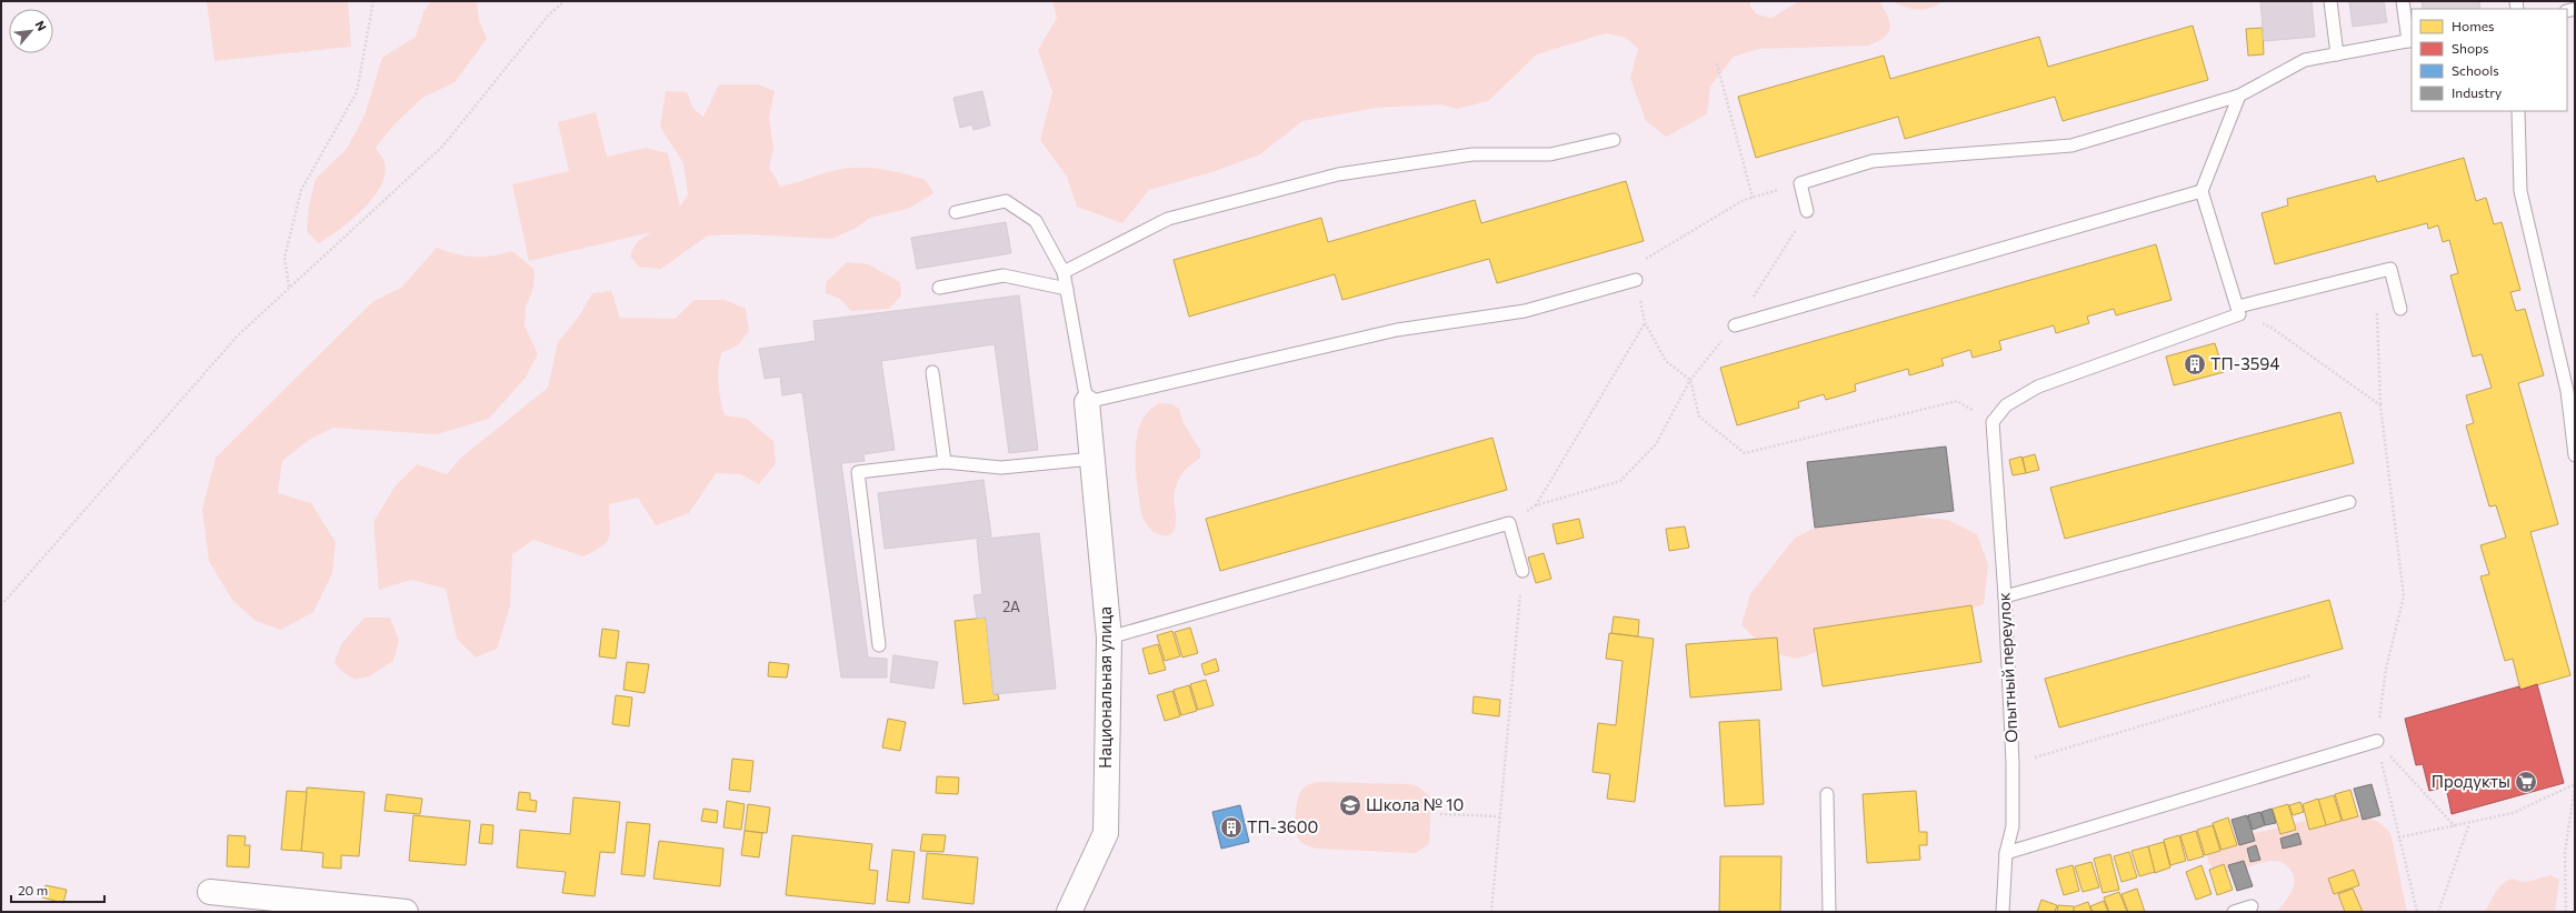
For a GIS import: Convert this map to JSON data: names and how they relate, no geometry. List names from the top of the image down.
{
  "streets": {
    "street": ["Национальная улица"],
    "lane": ["Опытный переулок"]
  },
  "places": {
    "building": ["ТП-3594", "ТП-3600"],
    "supermarket": ["Продукты"],
    "school or university": ["Школа № 10"]
  },
  "house_numbers": ["2А"],
  "legend": [
    "Homes",
    "Shops",
    "Schools",
    "Industry"
  ],
  "scale_bar": "20 m",
  "north": "top right"
}
